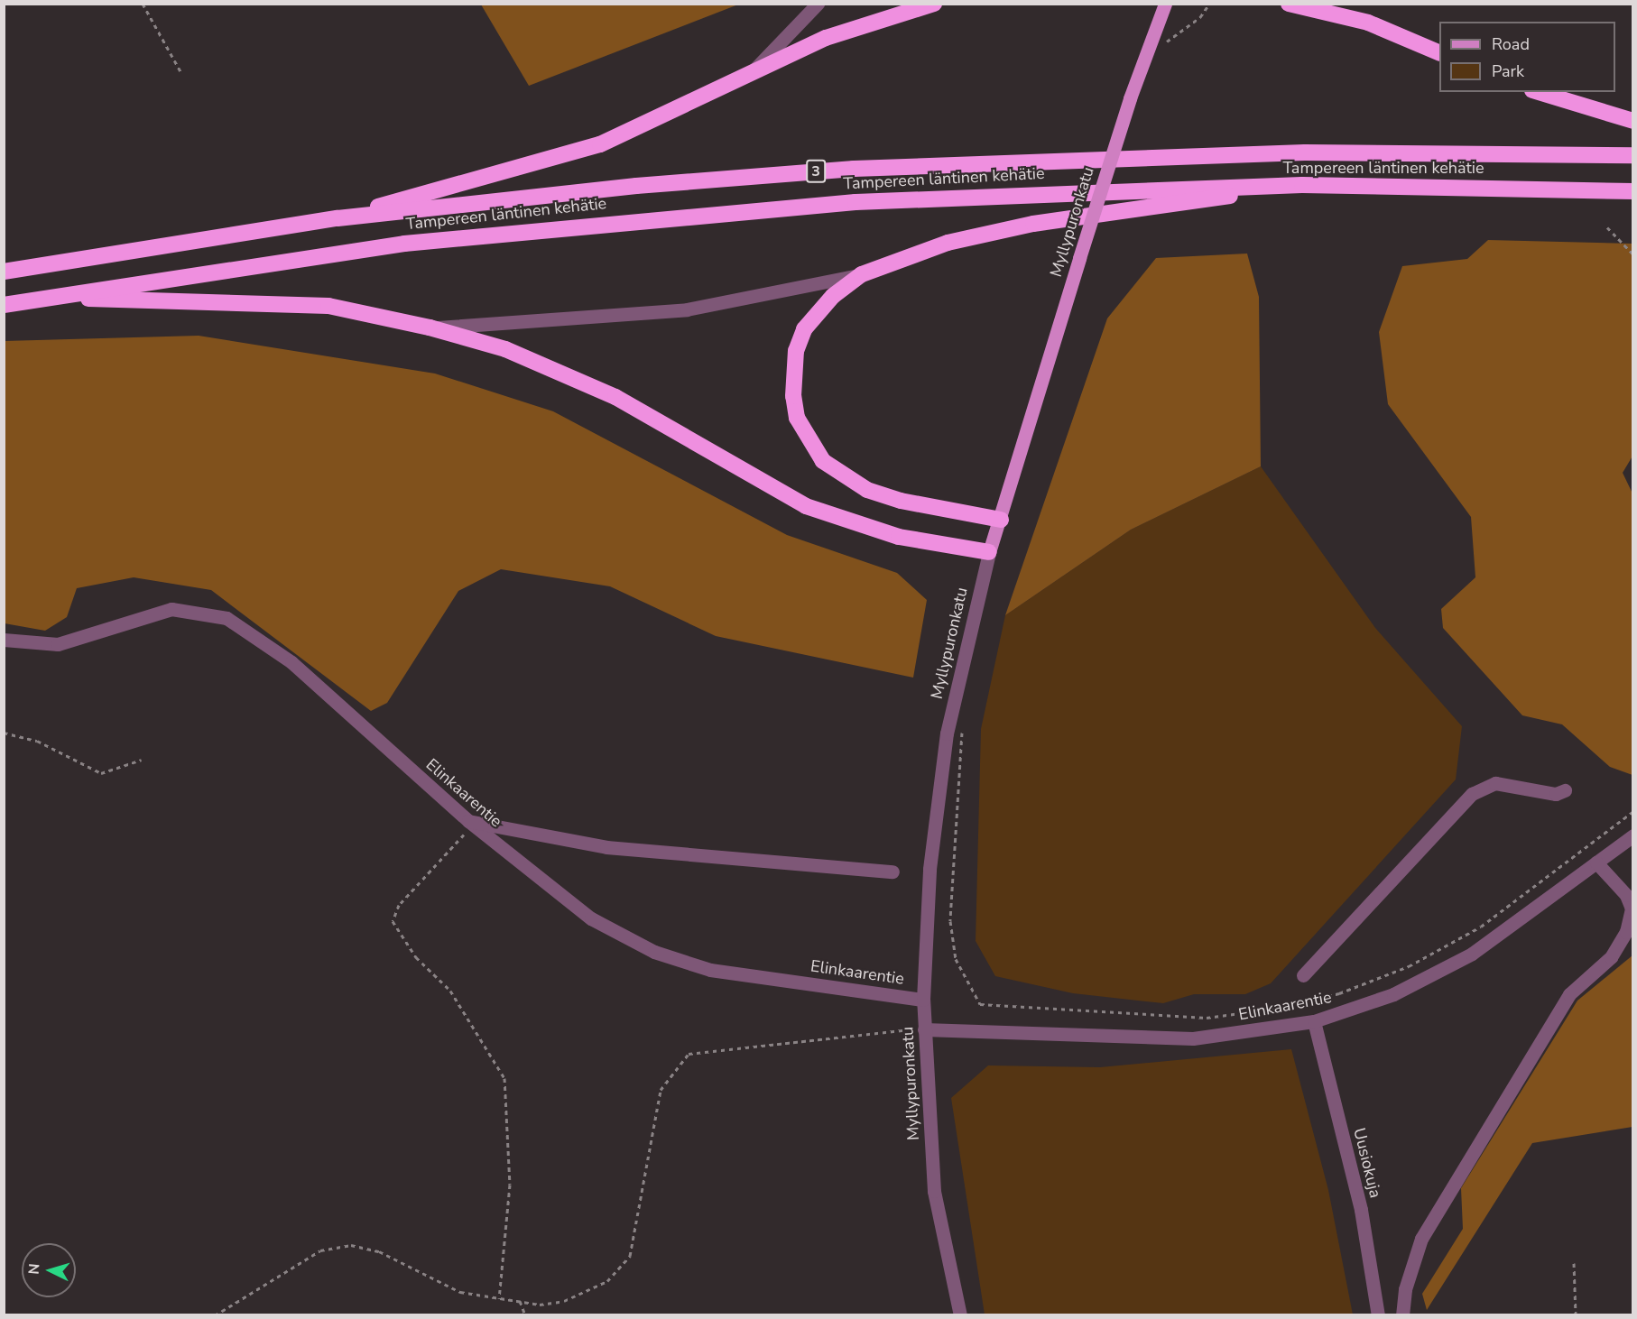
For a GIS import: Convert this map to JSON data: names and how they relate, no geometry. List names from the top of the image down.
{
  "streets": {
    "highway": ["Tampereen läntinen kehätie", "3"],
    "main road": ["Myllypuronkatu"],
    "street": ["Elinkaarentie", "Uusiokuja"]
  },
  "crossings": [
    ["Myllypuronkatu", "Elinkaarentie"],
    ["Elinkaarentie", "Uusiokuja"]
  ],
  "legend": ["Road", "Park"],
  "north": "left"
}
